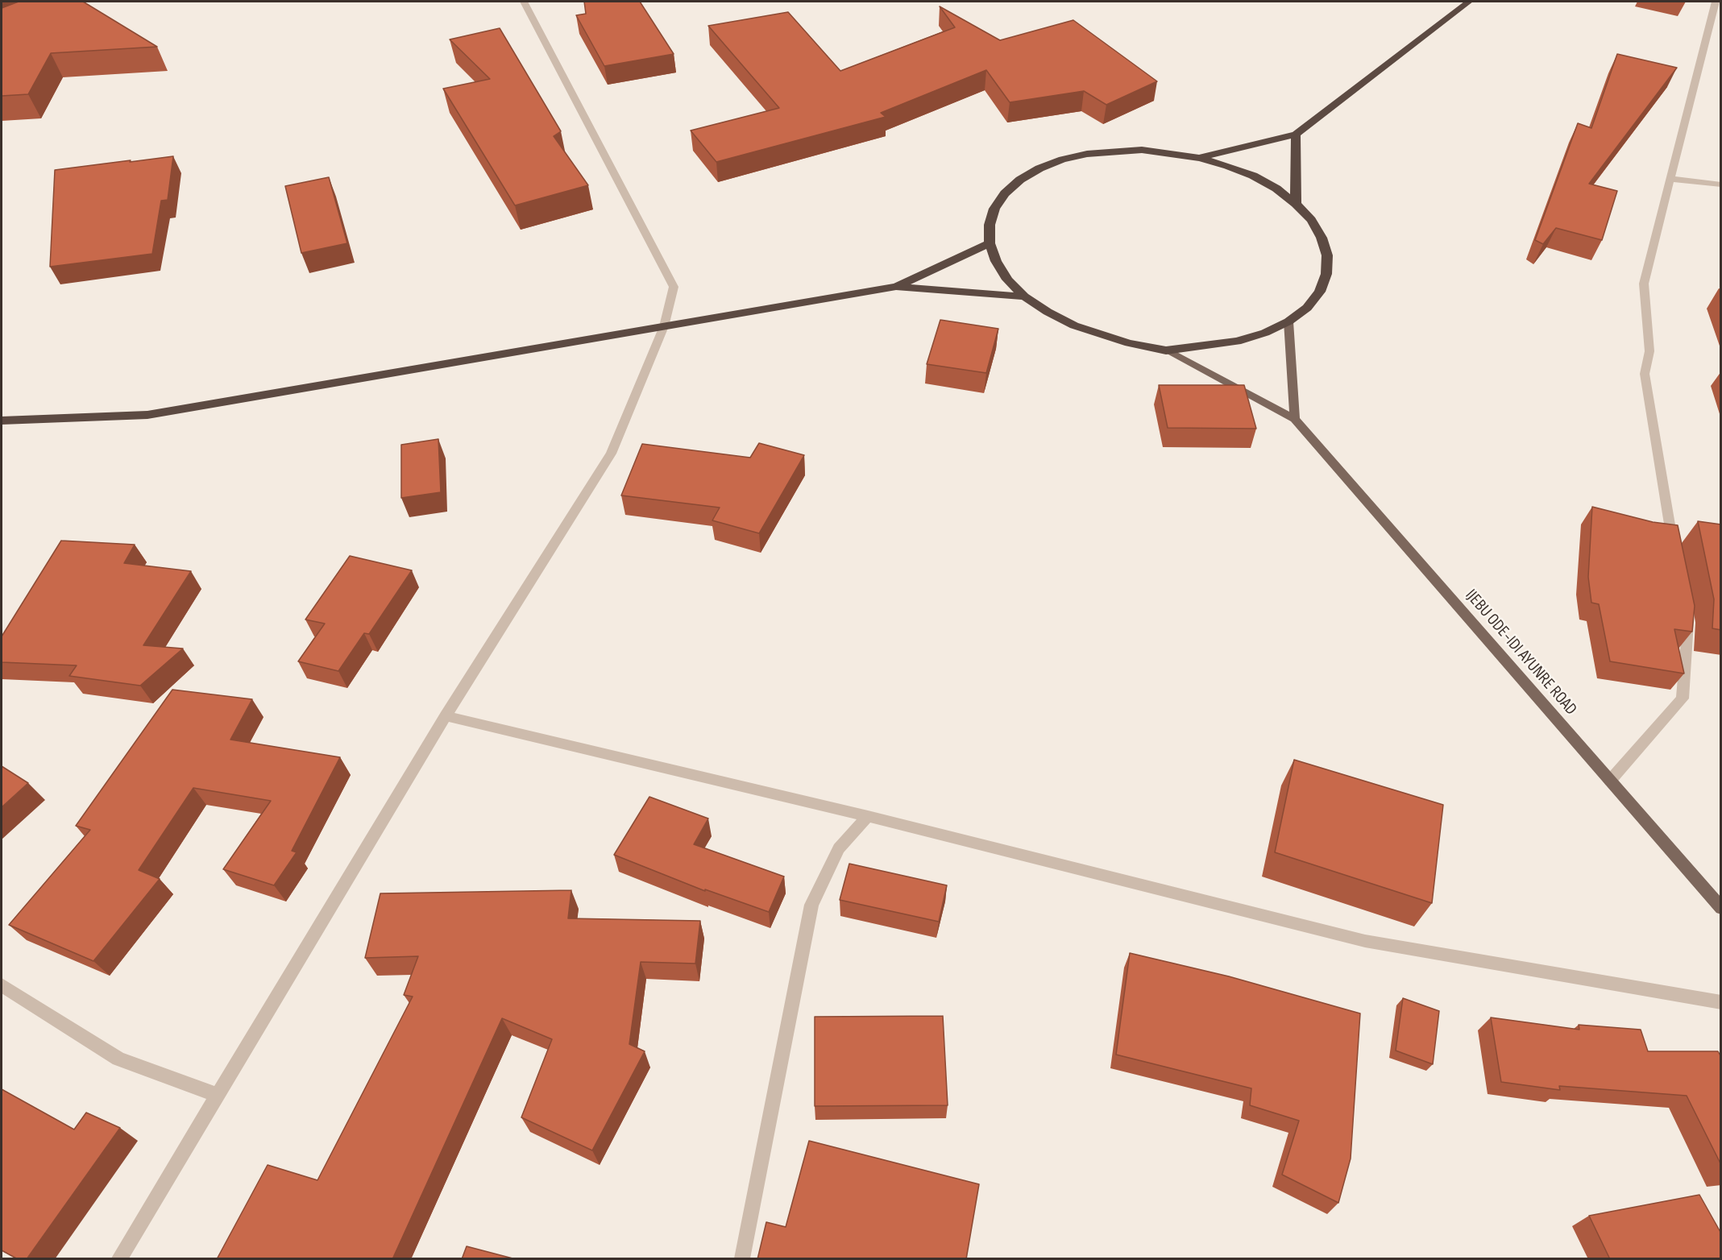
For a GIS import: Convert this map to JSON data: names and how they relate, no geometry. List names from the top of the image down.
{
  "streets": {
    "main road": ["IJEBU ODE-IDI AYUNRE ROAD"]
  }
}
